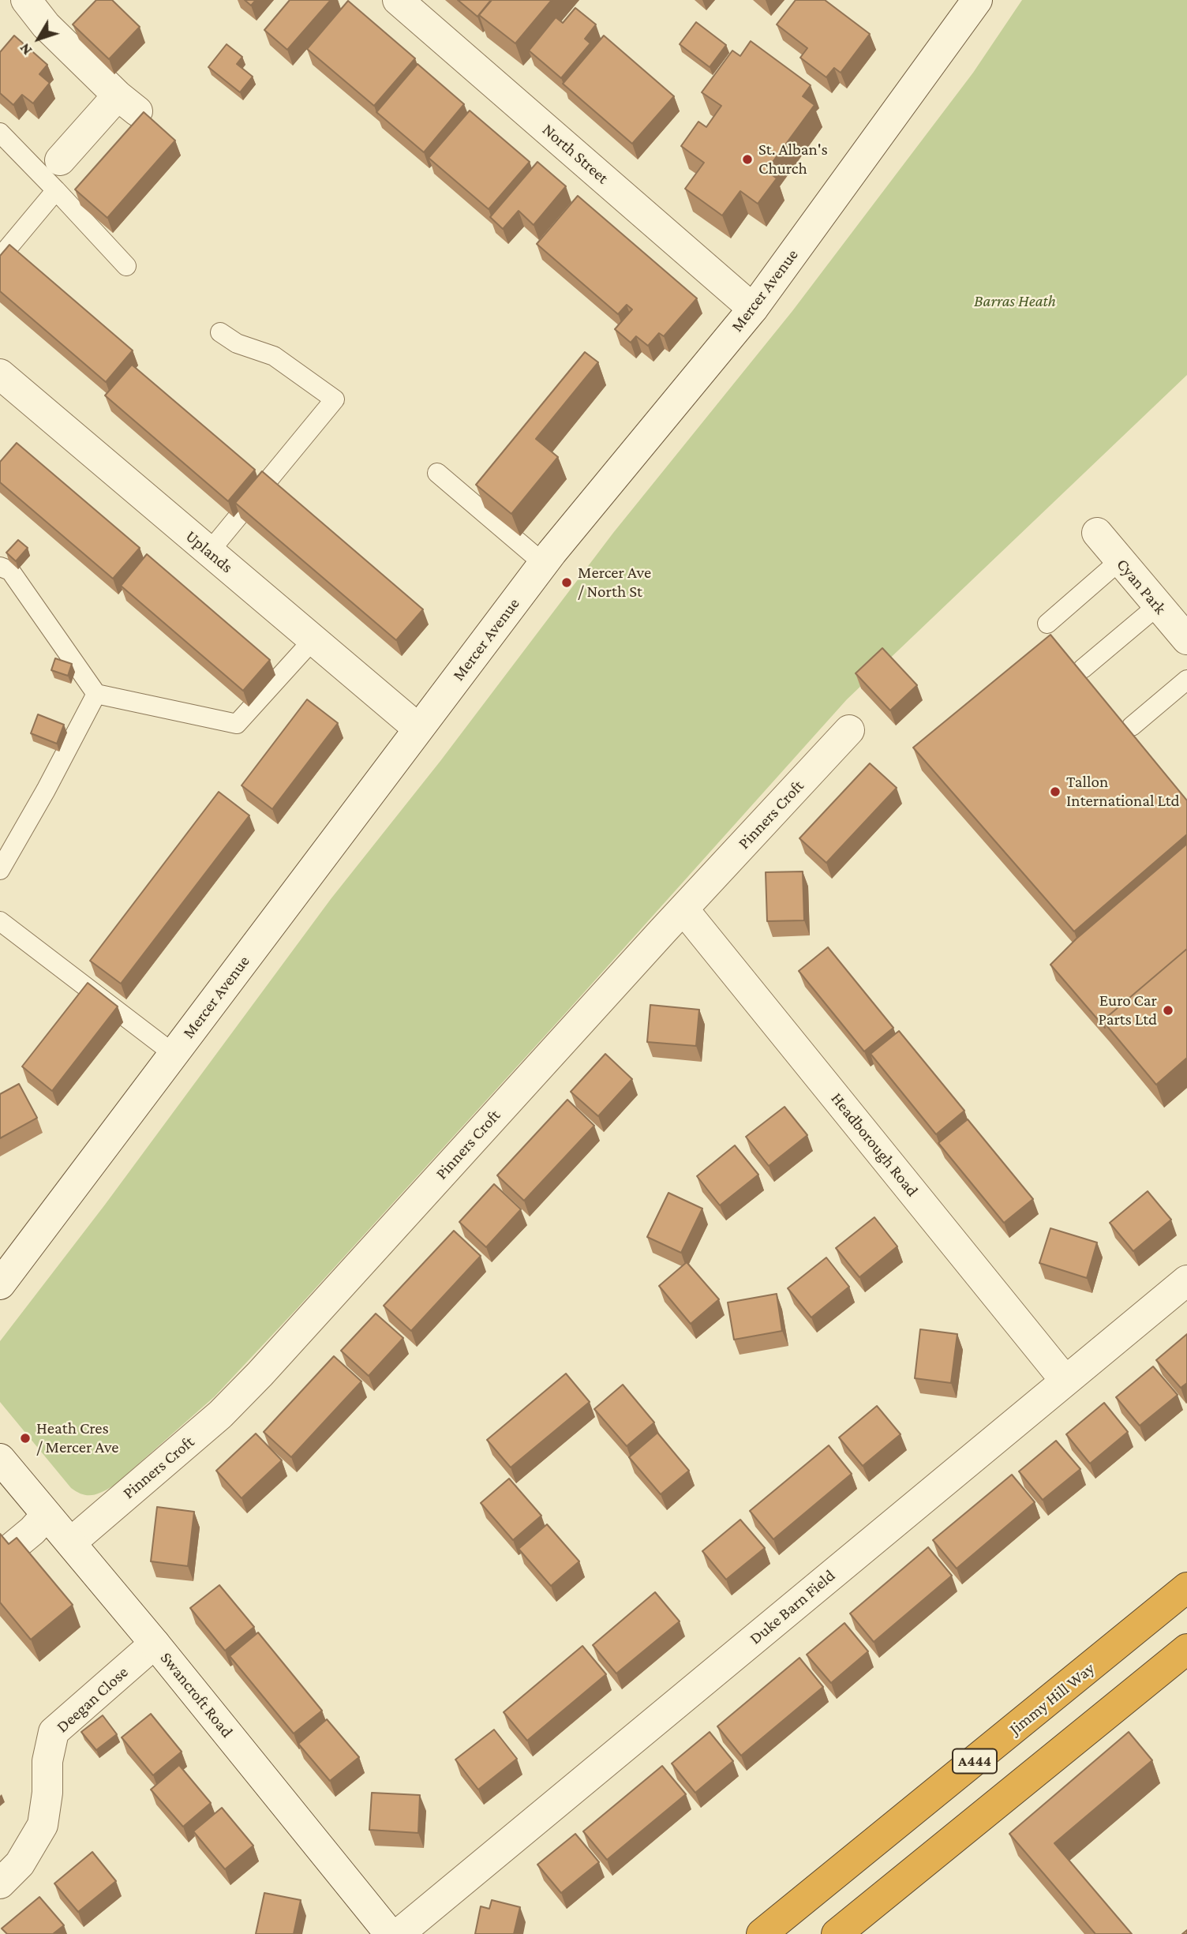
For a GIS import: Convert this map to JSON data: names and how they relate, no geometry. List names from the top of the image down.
{
  "streets": {
    "highway": ["Jimmy Hill Way", "A444"],
    "street": [
      "North Street",
      "Mercer Avenue",
      "Uplands",
      "Cyan Park",
      "Pinners Croft",
      "Headborough Road",
      "Duke Barn Field",
      "Swancroft Road",
      "Deegan Close"
    ]
  },
  "crossings": [
    ["North Street", "Mercer Avenue"],
    ["Mercer Avenue", "Uplands"],
    ["Pinners Croft", "Headborough Road"],
    ["Pinners Croft", "Swancroft Road"],
    ["Headborough Road", "Duke Barn Field"],
    ["Swancroft Road", "Deegan Close"]
  ],
  "parks": ["Barras Heath"],
  "places": [
    "St. Alban's Church",
    "Mercer Ave / North St",
    "Tallon International Ltd",
    "Euro Car Parts Ltd",
    "Heath Cres / Mercer Ave"
  ],
  "north": "bottom left"
}
